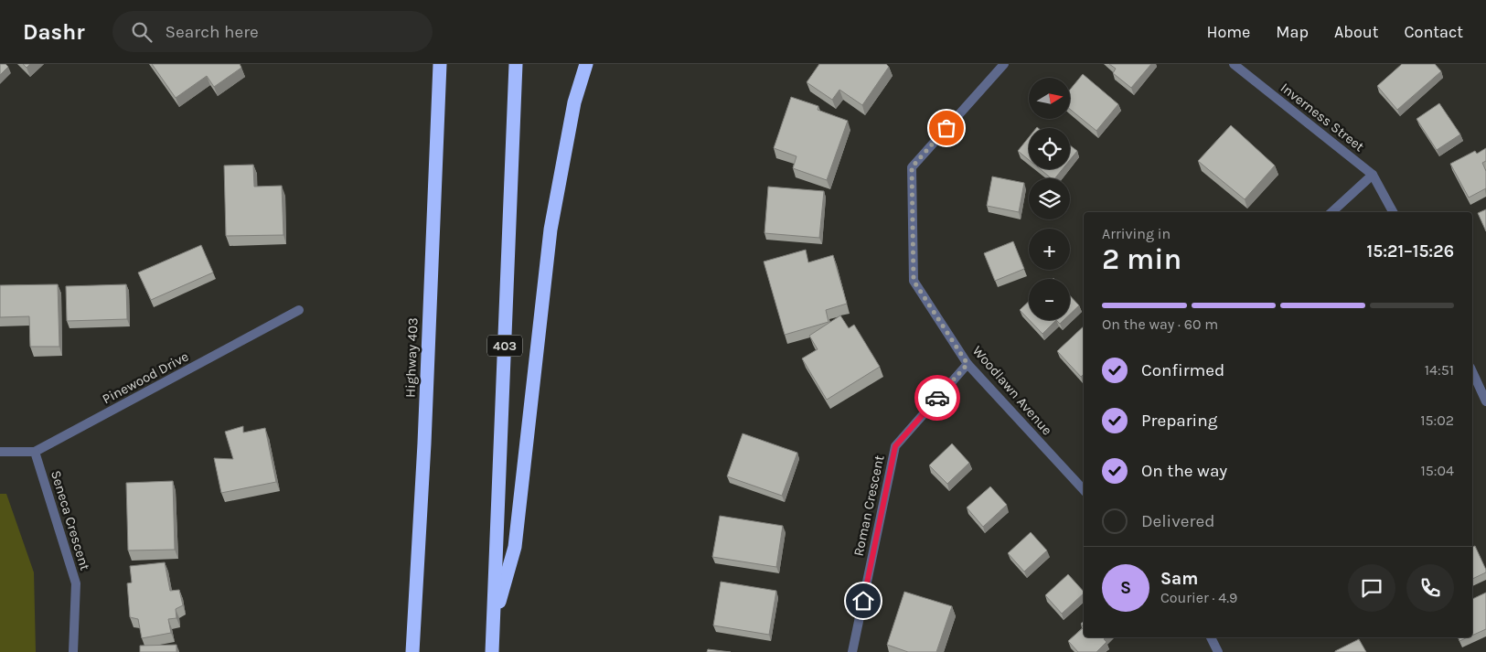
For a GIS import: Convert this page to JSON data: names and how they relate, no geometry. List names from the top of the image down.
{
  "streets": {
    "highway": ["403", "Highway 403"],
    "street": [
      "Inverness Street",
      "Pinewood Drive",
      "Woodlawn Avenue",
      "Roman Crescent",
      "Seneca Crescent"
    ]
  },
  "crossings": [
    ["Pinewood Drive", "Seneca Crescent"],
    ["Woodlawn Avenue", "Roman Crescent"]
  ],
  "north": "right",
  "page": {
    "header": "Dashr",
    "search": "Search here",
    "nav": [
      "Home",
      "Map",
      "About",
      "Contact"
    ],
    "map_buttons": ["+", "−"],
    "heading": ["2 min", "Arriving in", "15:21–15:26"],
    "panel": ["Sam", "Courier · 4.9"],
    "bar": "On the way · 60 m",
    "list": [
      ["Confirmed", "14:51"],
      ["Preparing", "15:02"],
      ["On the way", "15:04"],
      "Delivered"
    ],
    "round": "S"
  }
}
